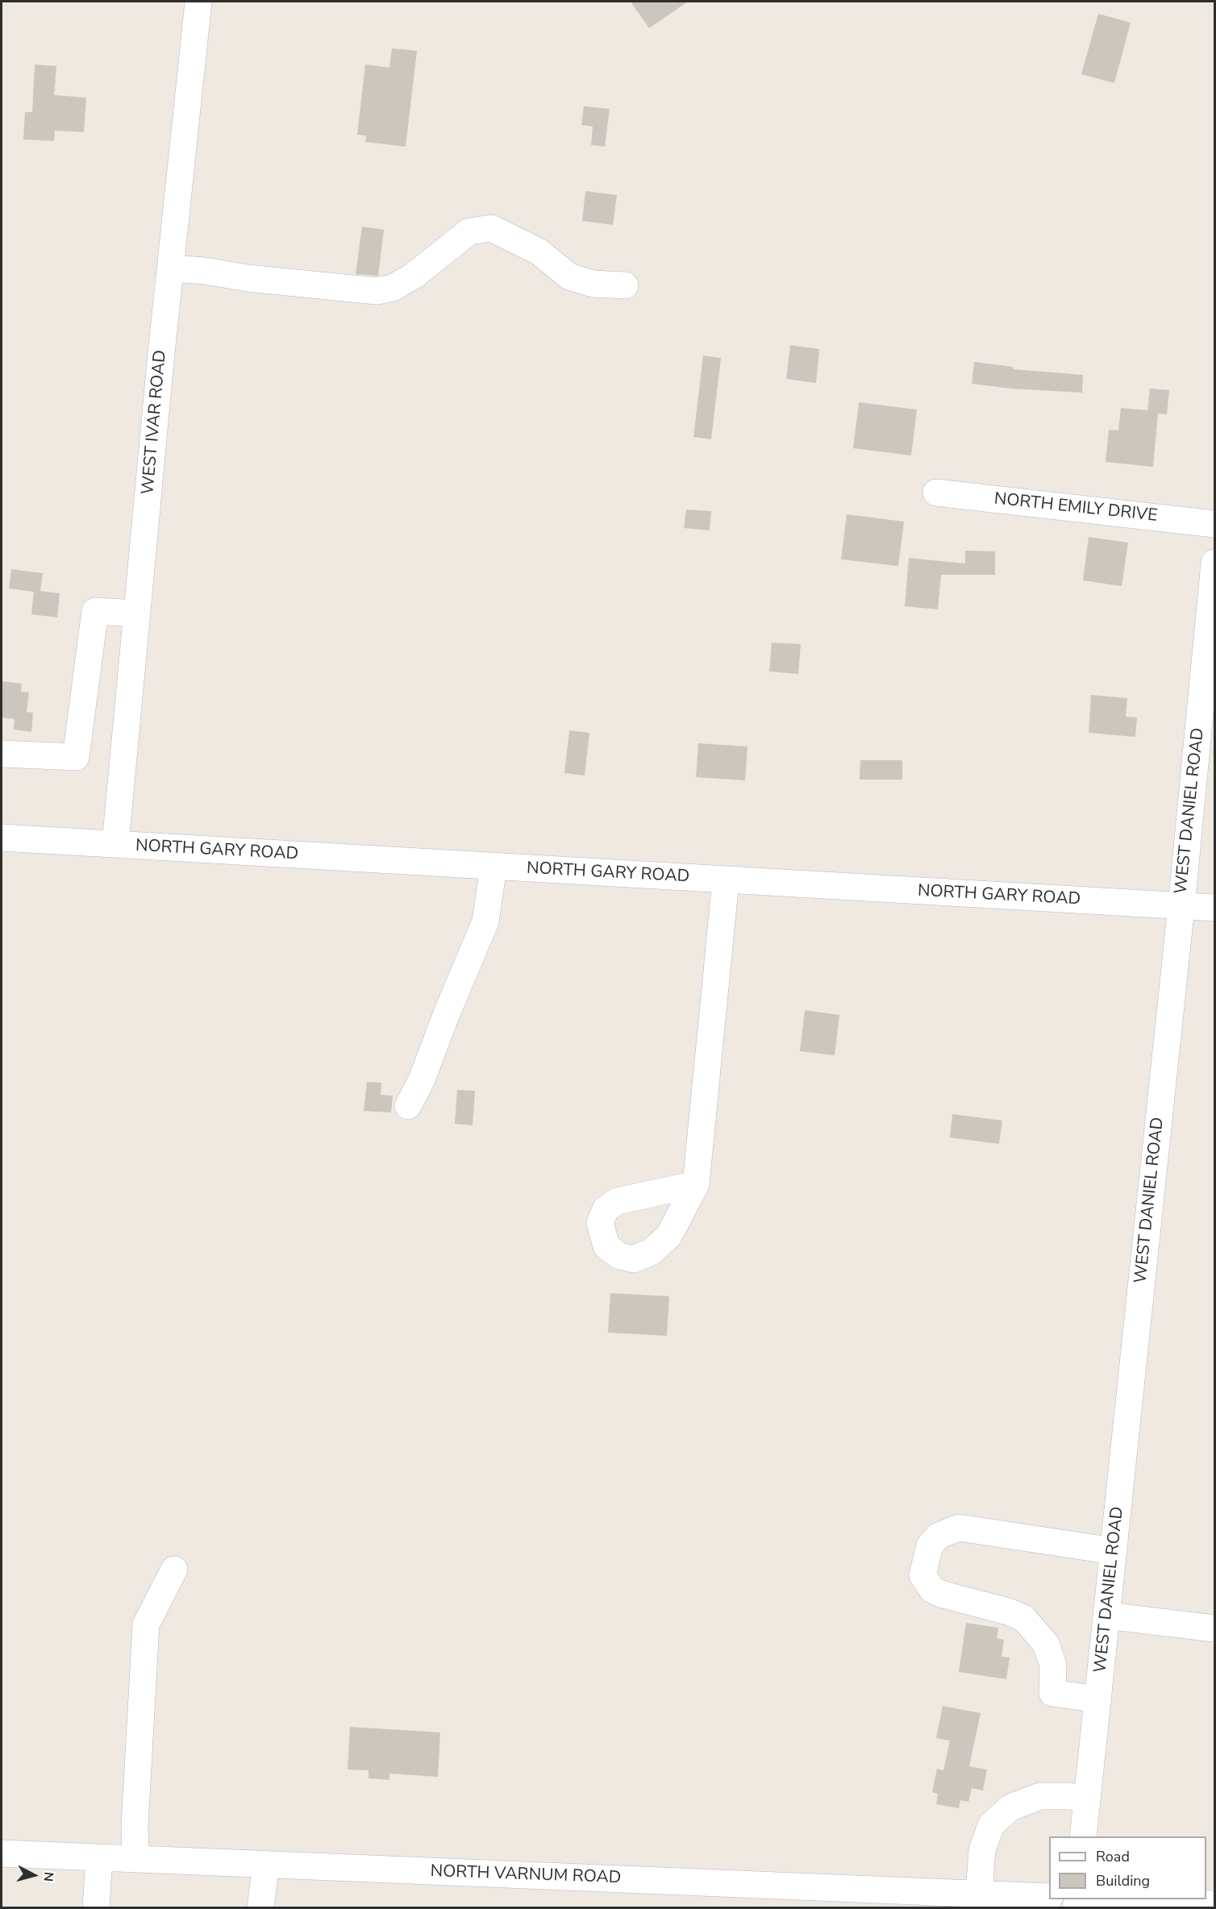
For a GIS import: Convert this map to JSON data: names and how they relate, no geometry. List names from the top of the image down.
{
  "streets": {
    "street": [
      "WEST IVAR ROAD",
      "NORTH EMILY DRIVE",
      "WEST DANIEL ROAD",
      "NORTH GARY ROAD",
      "NORTH VARNUM ROAD"
    ]
  },
  "crossings": [
    ["WEST IVAR ROAD", "NORTH GARY ROAD"],
    ["WEST DANIEL ROAD", "NORTH GARY ROAD"]
  ],
  "legend": ["Road", "Building"],
  "north": "right"
}
